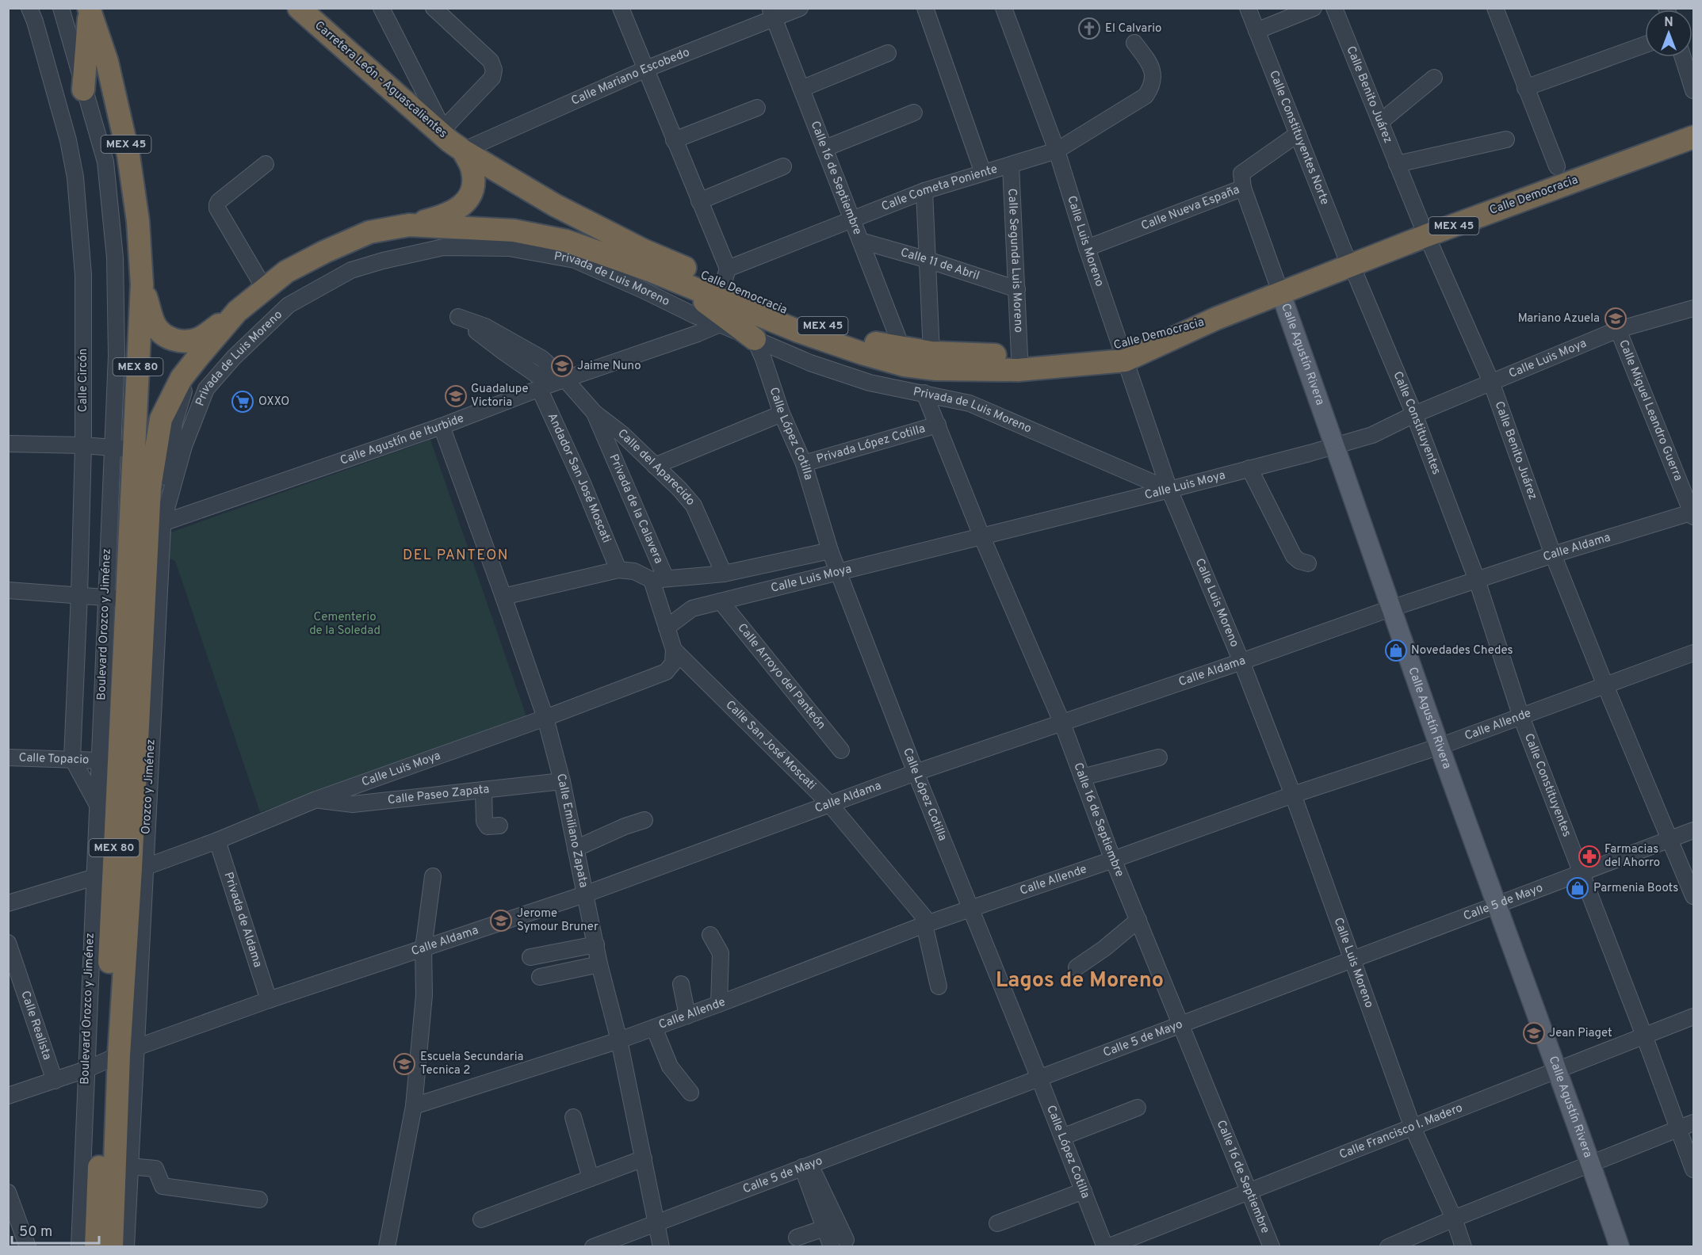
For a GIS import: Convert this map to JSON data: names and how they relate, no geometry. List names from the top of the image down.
{
  "streets": {
    "highway": [
      "Carretera León - Aguascalientes",
      "MEX 45",
      "Calle Democracia",
      "MEX 80",
      "Orozco y Jiménez"
    ],
    "main road": ["Calle Agustín Rivera"],
    "street": [
      "Calle Mariano Escobedo",
      "Calle Benito Juárez",
      "Calle Constituyentes Norte",
      "Calle 16 de Septiembre",
      "Calle Cometa Poniente",
      "Calle Nueva España",
      "Calle Luis Moreno",
      "Calle Segunda Luis Moreno",
      "Calle 11 de Abril",
      "Privada de Luis Moreno",
      "Calle Luis Moya",
      "Calle Circón",
      "Calle Miguel Leandro Guerra",
      "Calle Constituyentes",
      "Calle López Cotilla",
      "Calle Agustín de Iturbide",
      "Privada López Cotilla",
      "Calle del Aparecido",
      "Andador San José Moscati",
      "Privada de la Calavera",
      "Calle Aldama",
      "Boulevard Orozco y Jiménez",
      "Calle Arroyo del Panteón",
      "Calle Allende",
      "Calle San José Moscati",
      "Calle Topacio",
      "Calle Paseo Zapata",
      "Calle Emiliano Zapata",
      "Calle 5 de Mayo",
      "Privada de Aldama",
      "Calle Realista",
      "Calle Francisco I. Madero"
    ]
  },
  "crossings": [
    ["Calle Mariano Escobedo", "Carretera León - Aguascalientes"],
    ["Calle Mariano Escobedo", "Calle 16 de Septiembre"],
    ["Calle Mariano Escobedo", "Calle Democracia"],
    ["Carretera León - Aguascalientes", "Calle Democracia"],
    ["Calle Benito Juárez", "Calle Democracia"],
    ["Calle Benito Juárez", "Calle Luis Moya"],
    ["Calle Benito Juárez", "Calle Aldama"],
    ["Calle Benito Juárez", "Calle Allende"],
    ["Calle Benito Juárez", "Calle 5 de Mayo"],
    ["Calle Constituyentes Norte", "Calle Democracia"],
    ["Calle Constituyentes Norte", "Calle Nueva España"],
    ["Calle Constituyentes Norte", "Calle Constituyentes"],
    ["MEX 45", "Calle Democracia"],
    ["MEX 45", "MEX 80"],
    ["Calle 16 de Septiembre", "Calle Cometa Poniente"],
    ["Calle 16 de Septiembre", "Calle Democracia"],
    ["Calle 16 de Septiembre", "Calle 11 de Abril"],
    ["Calle 16 de Septiembre", "Privada de Luis Moreno"],
    ["Calle 16 de Septiembre", "Calle Luis Moya"],
    ["Calle 16 de Septiembre", "Privada López Cotilla"],
    ["Calle 16 de Septiembre", "Calle Aldama"],
    ["Calle 16 de Septiembre", "Calle Allende"],
    ["Calle 16 de Septiembre", "Calle 5 de Mayo"],
    ["Calle 16 de Septiembre", "Calle Francisco I. Madero"],
    ["Calle Cometa Poniente", "Calle Democracia"],
    ["Calle Cometa Poniente", "Calle Luis Moreno"],
    ["Calle Cometa Poniente", "Calle Segunda Luis Moreno"],
    ["Calle Democracia", "Calle Luis Moreno"],
    ["Calle Democracia", "Calle Segunda Luis Moreno"],
    ["Calle Democracia", "Calle Agustín Rivera"],
    ["Calle Democracia", "Calle Constituyentes"],
    ["Calle Nueva España", "Calle Luis Moreno"],
    ["Calle Nueva España", "Calle Agustín Rivera"],
    ["Calle Luis Moreno", "Privada de Luis Moreno"],
    ["Calle Luis Moreno", "Calle Luis Moya"],
    ["Calle Luis Moreno", "Calle Aldama"],
    ["Calle Luis Moreno", "Calle Allende"],
    ["Calle Luis Moreno", "Calle 5 de Mayo"],
    ["Calle Luis Moreno", "Calle Francisco I. Madero"],
    ["Calle Segunda Luis Moreno", "Calle 11 de Abril"],
    ["Privada de Luis Moreno", "Calle Luis Moya"],
    ["Privada de Luis Moreno", "MEX 80"],
    ["Privada de Luis Moreno", "Calle López Cotilla"],
    ["Privada de Luis Moreno", "Calle Agustín de Iturbide"],
    ["Privada de Luis Moreno", "Orozco y Jiménez"],
    ["Calle Agustín Rivera", "Calle Luis Moya"],
    ["Calle Agustín Rivera", "Calle Aldama"],
    ["Calle Agustín Rivera", "Calle Allende"],
    ["Calle Agustín Rivera", "Calle 5 de Mayo"],
    ["Calle Agustín Rivera", "Calle Francisco I. Madero"],
    ["Calle Luis Moya", "Calle Miguel Leandro Guerra"],
    ["Calle Luis Moya", "Calle Constituyentes"],
    ["Calle Luis Moya", "Calle López Cotilla"],
    ["Calle Luis Moya", "Calle del Aparecido"],
    ["Calle Luis Moya", "Andador San José Moscati"],
    ["Calle Luis Moya", "Privada de la Calavera"],
    ["Calle Luis Moya", "Boulevard Orozco y Jiménez"],
    ["Calle Luis Moya", "Calle Arroyo del Panteón"],
    ["Calle Luis Moya", "Calle San José Moscati"],
    ["Calle Luis Moya", "Orozco y Jiménez"],
    ["Calle Luis Moya", "Calle Paseo Zapata"],
    ["Calle Luis Moya", "Calle Emiliano Zapata"],
    ["Calle Luis Moya", "Privada de Aldama"],
    ["MEX 80", "Orozco y Jiménez"],
    ["Calle Circón", "Calle Topacio"],
    ["Calle Miguel Leandro Guerra", "Calle Aldama"],
    ["Calle Constituyentes", "Calle Aldama"],
    ["Calle Constituyentes", "Calle Allende"],
    ["Calle Constituyentes", "Calle 5 de Mayo"],
    ["Calle Constituyentes", "Calle Francisco I. Madero"],
    ["Calle López Cotilla", "Privada López Cotilla"],
    ["Calle López Cotilla", "Calle Aldama"],
    ["Calle López Cotilla", "Calle Allende"],
    ["Calle López Cotilla", "Calle 5 de Mayo"],
    ["Calle López Cotilla", "Calle Francisco I. Madero"],
    ["Calle Agustín de Iturbide", "Calle del Aparecido"],
    ["Calle Agustín de Iturbide", "Andador San José Moscati"],
    ["Calle Agustín de Iturbide", "Orozco y Jiménez"],
    ["Calle Agustín de Iturbide", "Calle Emiliano Zapata"],
    ["Calle del Aparecido", "Andador San José Moscati"],
    ["Calle del Aparecido", "Privada de la Calavera"],
    ["Privada de la Calavera", "Calle San José Moscati"],
    ["Calle Aldama", "Boulevard Orozco y Jiménez"],
    ["Calle Aldama", "Calle San José Moscati"],
    ["Calle Aldama", "Orozco y Jiménez"],
    ["Calle Aldama", "Calle Emiliano Zapata"],
    ["Calle Aldama", "Privada de Aldama"],
    ["Calle Aldama", "Calle Realista"],
    ["Boulevard Orozco y Jiménez", "Calle Topacio"],
    ["Boulevard Orozco y Jiménez", "Orozco y Jiménez"],
    ["Calle Allende", "Calle San José Moscati"],
    ["Calle Allende", "Calle Emiliano Zapata"],
    ["Calle Paseo Zapata", "Calle Emiliano Zapata"],
    ["Calle Emiliano Zapata", "Calle 5 de Mayo"]
  ],
  "districts": ["DEL PANTEON", "Lagos de Moreno"],
  "parks": ["Cementerio de la Soledad"],
  "places": {
    "church": ["El Calvario"],
    "school or university": [
      "Mariano Azuela",
      "Jaime Nuno",
      "Guadalupe Victoria",
      "Jerome Symour Bruner",
      "Jean Piaget",
      "Escuela Secundaria Tecnica 2"
    ],
    "supermarket": ["OXXO"],
    "shop": ["Novedades Chedes", "Parmenia Boots"],
    "pharmacy": ["Farmacias del Ahorro"]
  },
  "scale_bar": "50 m",
  "north": "top"
}
